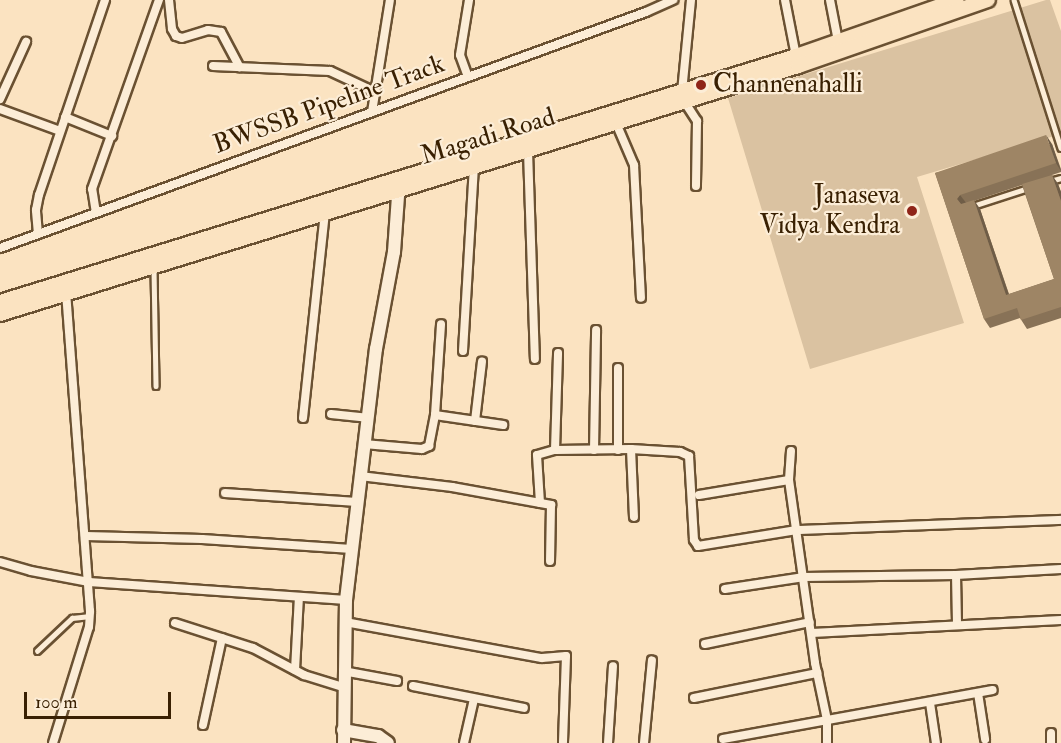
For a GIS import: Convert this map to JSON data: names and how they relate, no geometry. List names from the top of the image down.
{
  "streets": {
    "main road": ["Magadi Road"],
    "street": ["BWSSB Pipeline Track"]
  },
  "places": ["Channenahalli", "Janaseva Vidya Kendra"],
  "scale_bar": "100 m"
}
